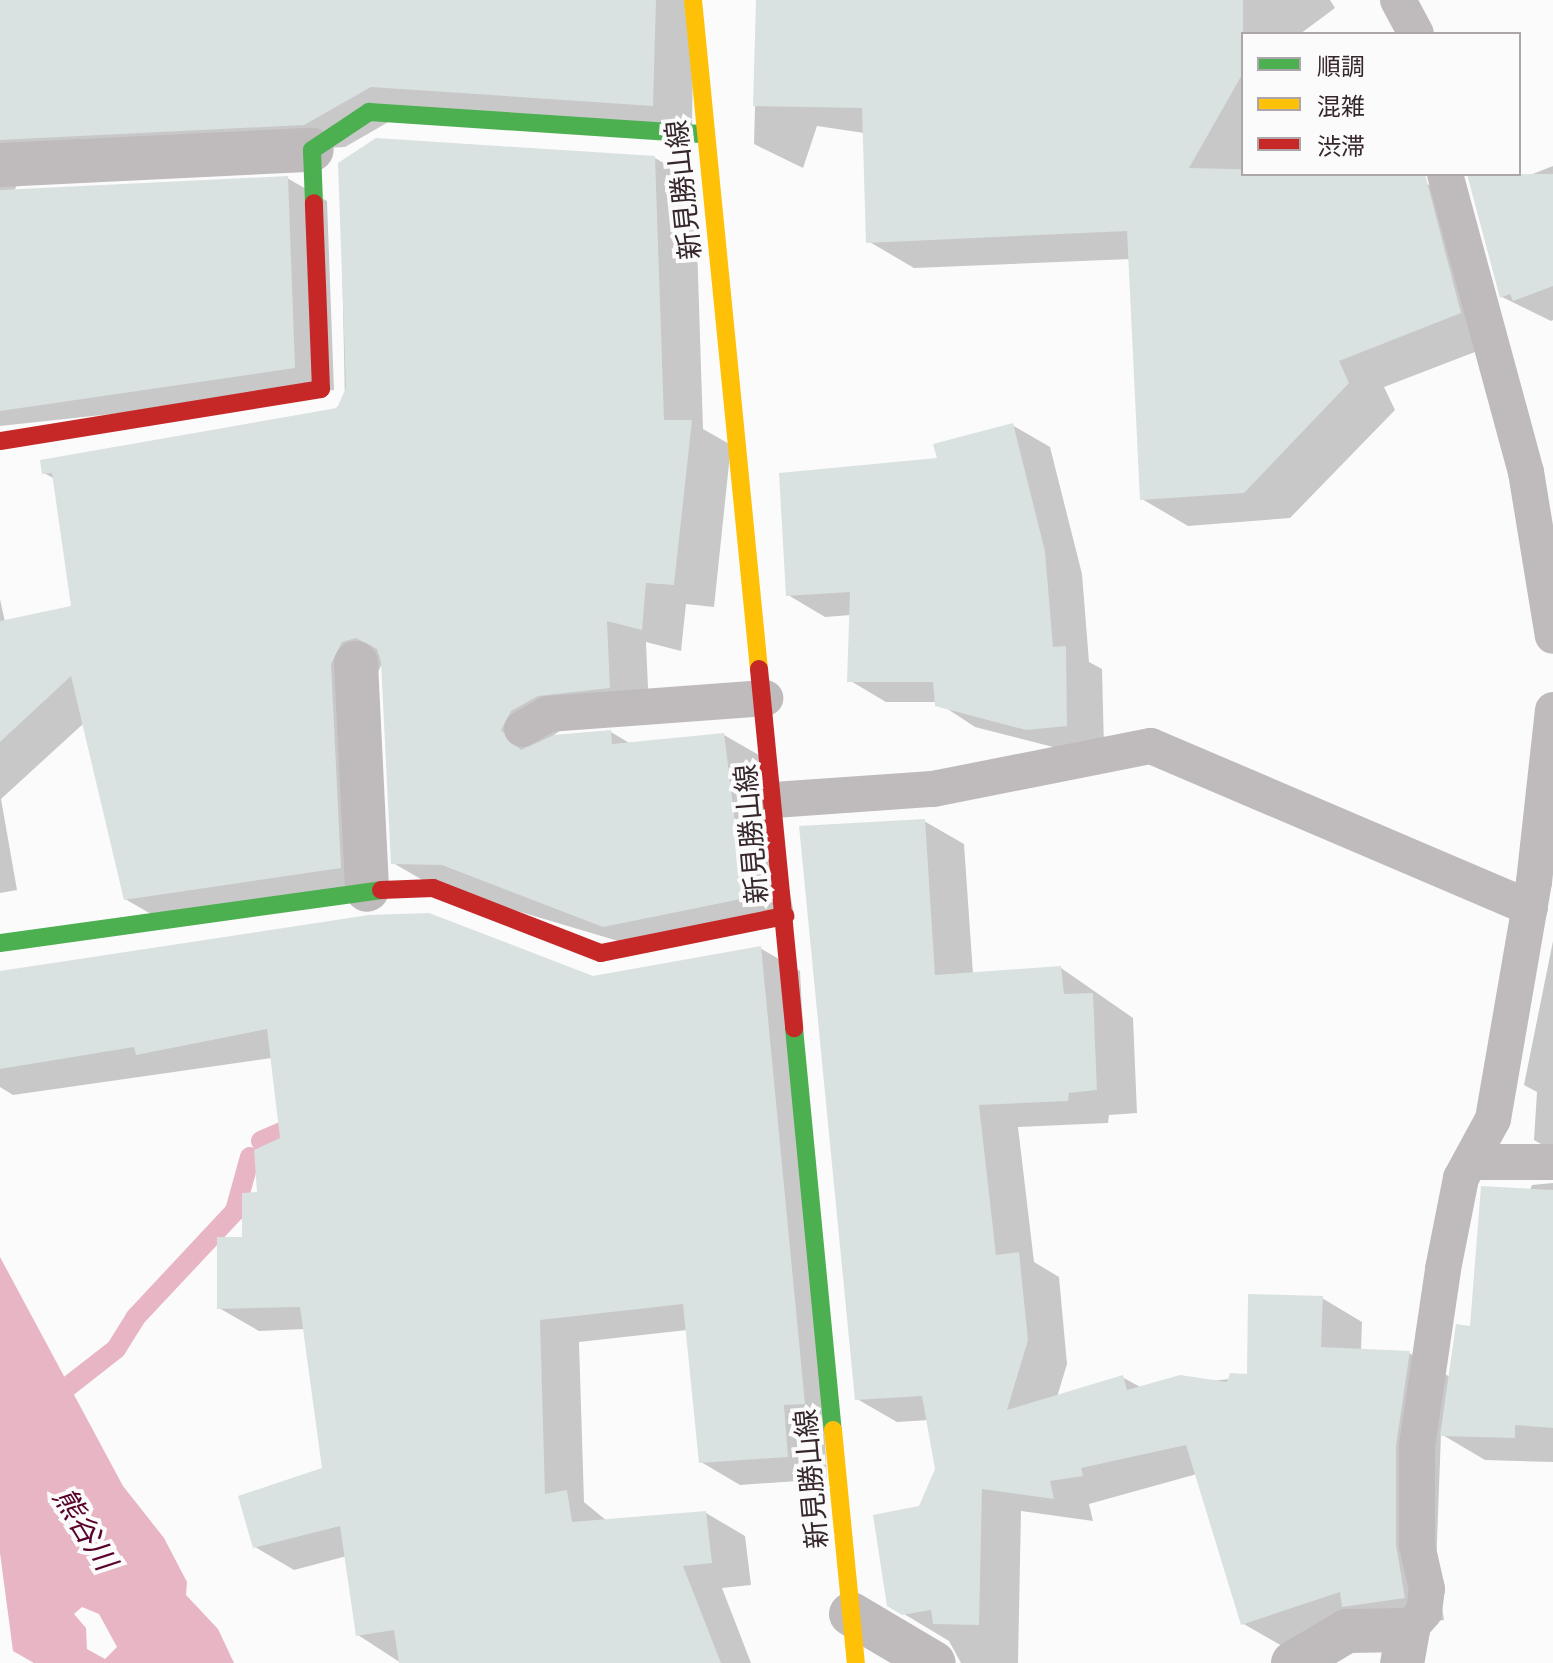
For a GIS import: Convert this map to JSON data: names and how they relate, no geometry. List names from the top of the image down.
{
  "streets": {
    "street": ["新見勝山線"]
  },
  "water": ["熊谷川"],
  "legend": ["順調", "混雑", "渋滞"]
}
